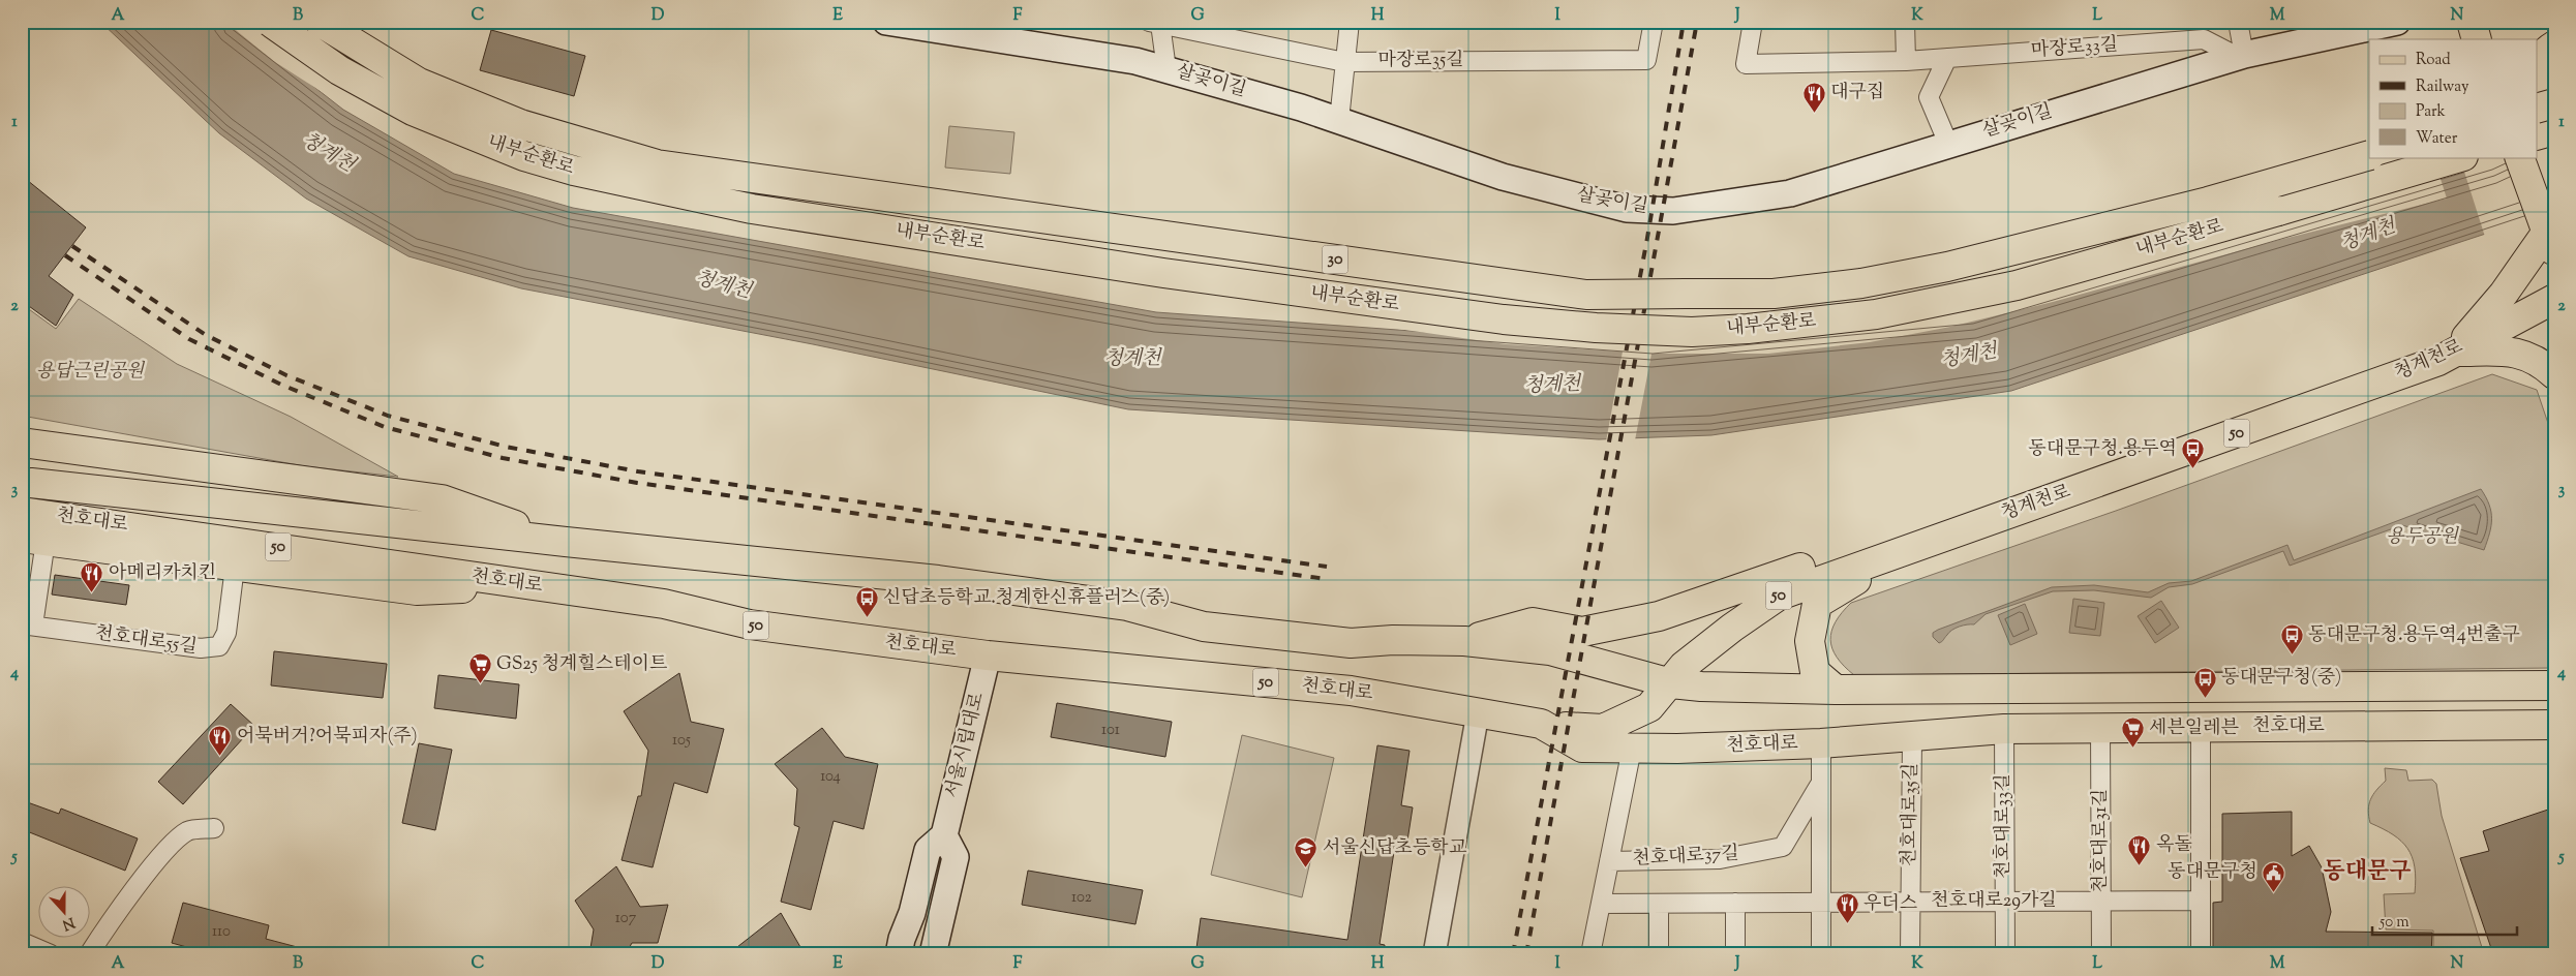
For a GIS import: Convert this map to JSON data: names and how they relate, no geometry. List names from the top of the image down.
{
  "streets": {
    "main road": [
      "살곶이길",
      "내부순환로",
      "30",
      "청계천로",
      "50",
      "천호대로",
      "서울시립대로"
    ],
    "street": [
      "마장로33길",
      "마장로35길",
      "천호대로55길",
      "천호대로35길",
      "천호대로33길",
      "천호대로31길",
      "천호대로37길",
      "천호대로29가길"
    ]
  },
  "crossings": [
    ["마장로33길", "살곶이길"],
    ["마장로35길", "살곶이길"],
    ["청계천로", "천호대로"],
    ["천호대로", "서울시립대로"],
    ["천호대로", "천호대로35길"],
    ["천호대로", "천호대로33길"],
    ["천호대로", "천호대로31길"],
    ["천호대로", "천호대로37길"],
    ["천호대로35길", "천호대로29가길"],
    ["천호대로33길", "천호대로29가길"],
    ["천호대로31길", "천호대로29가길"],
    ["천호대로37길", "천호대로29가길"]
  ],
  "districts": ["동대문구"],
  "water": ["청계천"],
  "parks": ["용답근린공원", "용두공원"],
  "places": {
    "restaurant": [
      "대구집",
      "아메리카치킨",
      "어묵버거?어묵피자(주)",
      "옥돌",
      "우더스"
    ],
    "bus stop": [
      "동대문구청.용두역",
      "신답초등학교.청계한신휴플러스(중)",
      "동대문구청.용두역4번출구",
      "동대문구청(중)"
    ],
    "supermarket": ["GS25 청계힐스테이트", "세븐일레븐"],
    "school or university": ["서울신답초등학교"],
    "public building": ["동대문구청"]
  },
  "house_numbers": [
    "101",
    "105",
    "104",
    "102",
    "107",
    "110"
  ],
  "legend": [
    "Road",
    "Railway",
    "Park",
    "Water"
  ],
  "scale_bar": "50 m",
  "north": "bottom",
  "grid": {
    "columns": [
      "A",
      "B",
      "C",
      "D",
      "E",
      "F",
      "G",
      "H",
      "I",
      "J",
      "K",
      "L",
      "M",
      "N"
    ],
    "rows": [
      "1",
      "2",
      "3",
      "4",
      "5"
    ]
  }
}
